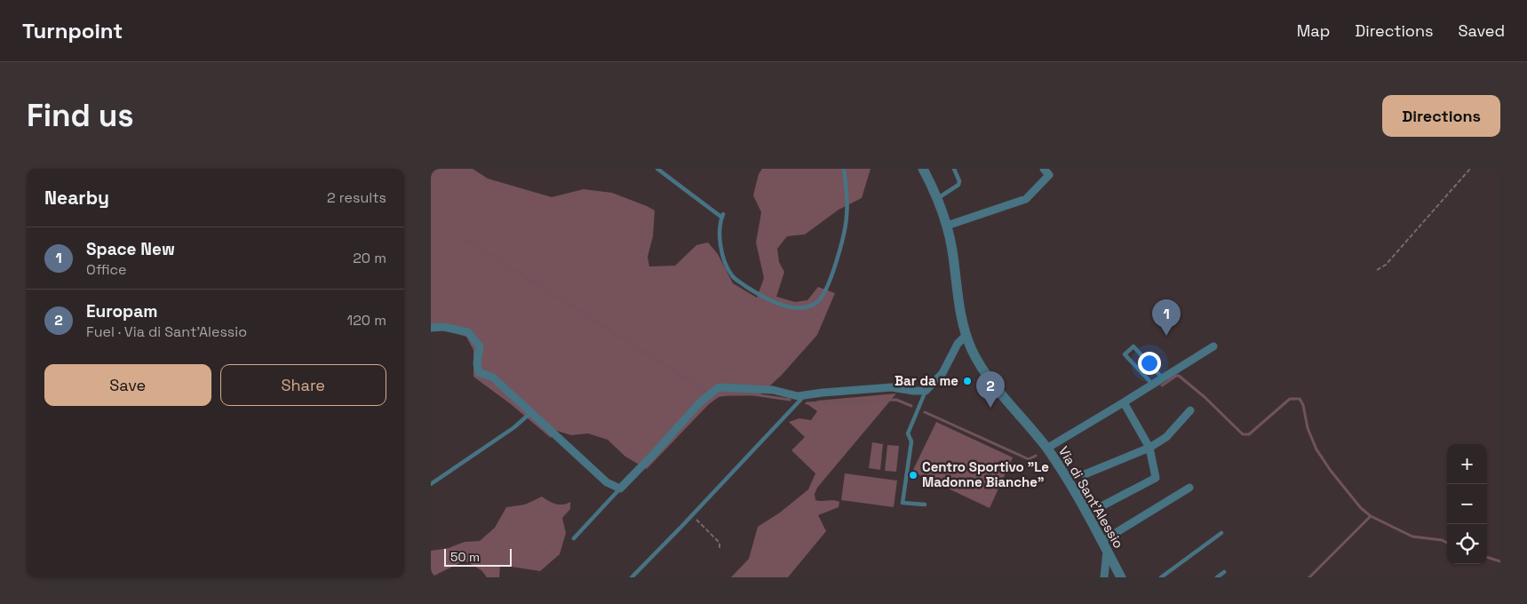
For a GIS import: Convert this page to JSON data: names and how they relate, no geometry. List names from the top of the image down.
{
  "streets": {
    "street": ["Via di Sant'Alessio"]
  },
  "places": ["Bar da me", "Centro Sportivo \"Le Madonne Bianche\""],
  "scale_bar": "50 m",
  "page": {
    "header": "Turnpoint",
    "nav": ["Map", "Directions", "Saved"],
    "buttons": [
      "Directions",
      ["Save", "Share"]
    ],
    "title": "Find us",
    "heading": ["Nearby", "2 results"],
    "list": [
      {
        "mark": "1",
        "name": "Space New",
        "note": "Office",
        "value": "20 m"
      },
      {
        "mark": "2",
        "name": "Europam",
        "note": "Fuel · Via di Sant'Alessio",
        "value": "120 m"
      }
    ],
    "pins": ["1", "2"],
    "map_buttons": ["+", "−"],
    "scale": "50 m"
  }
}
